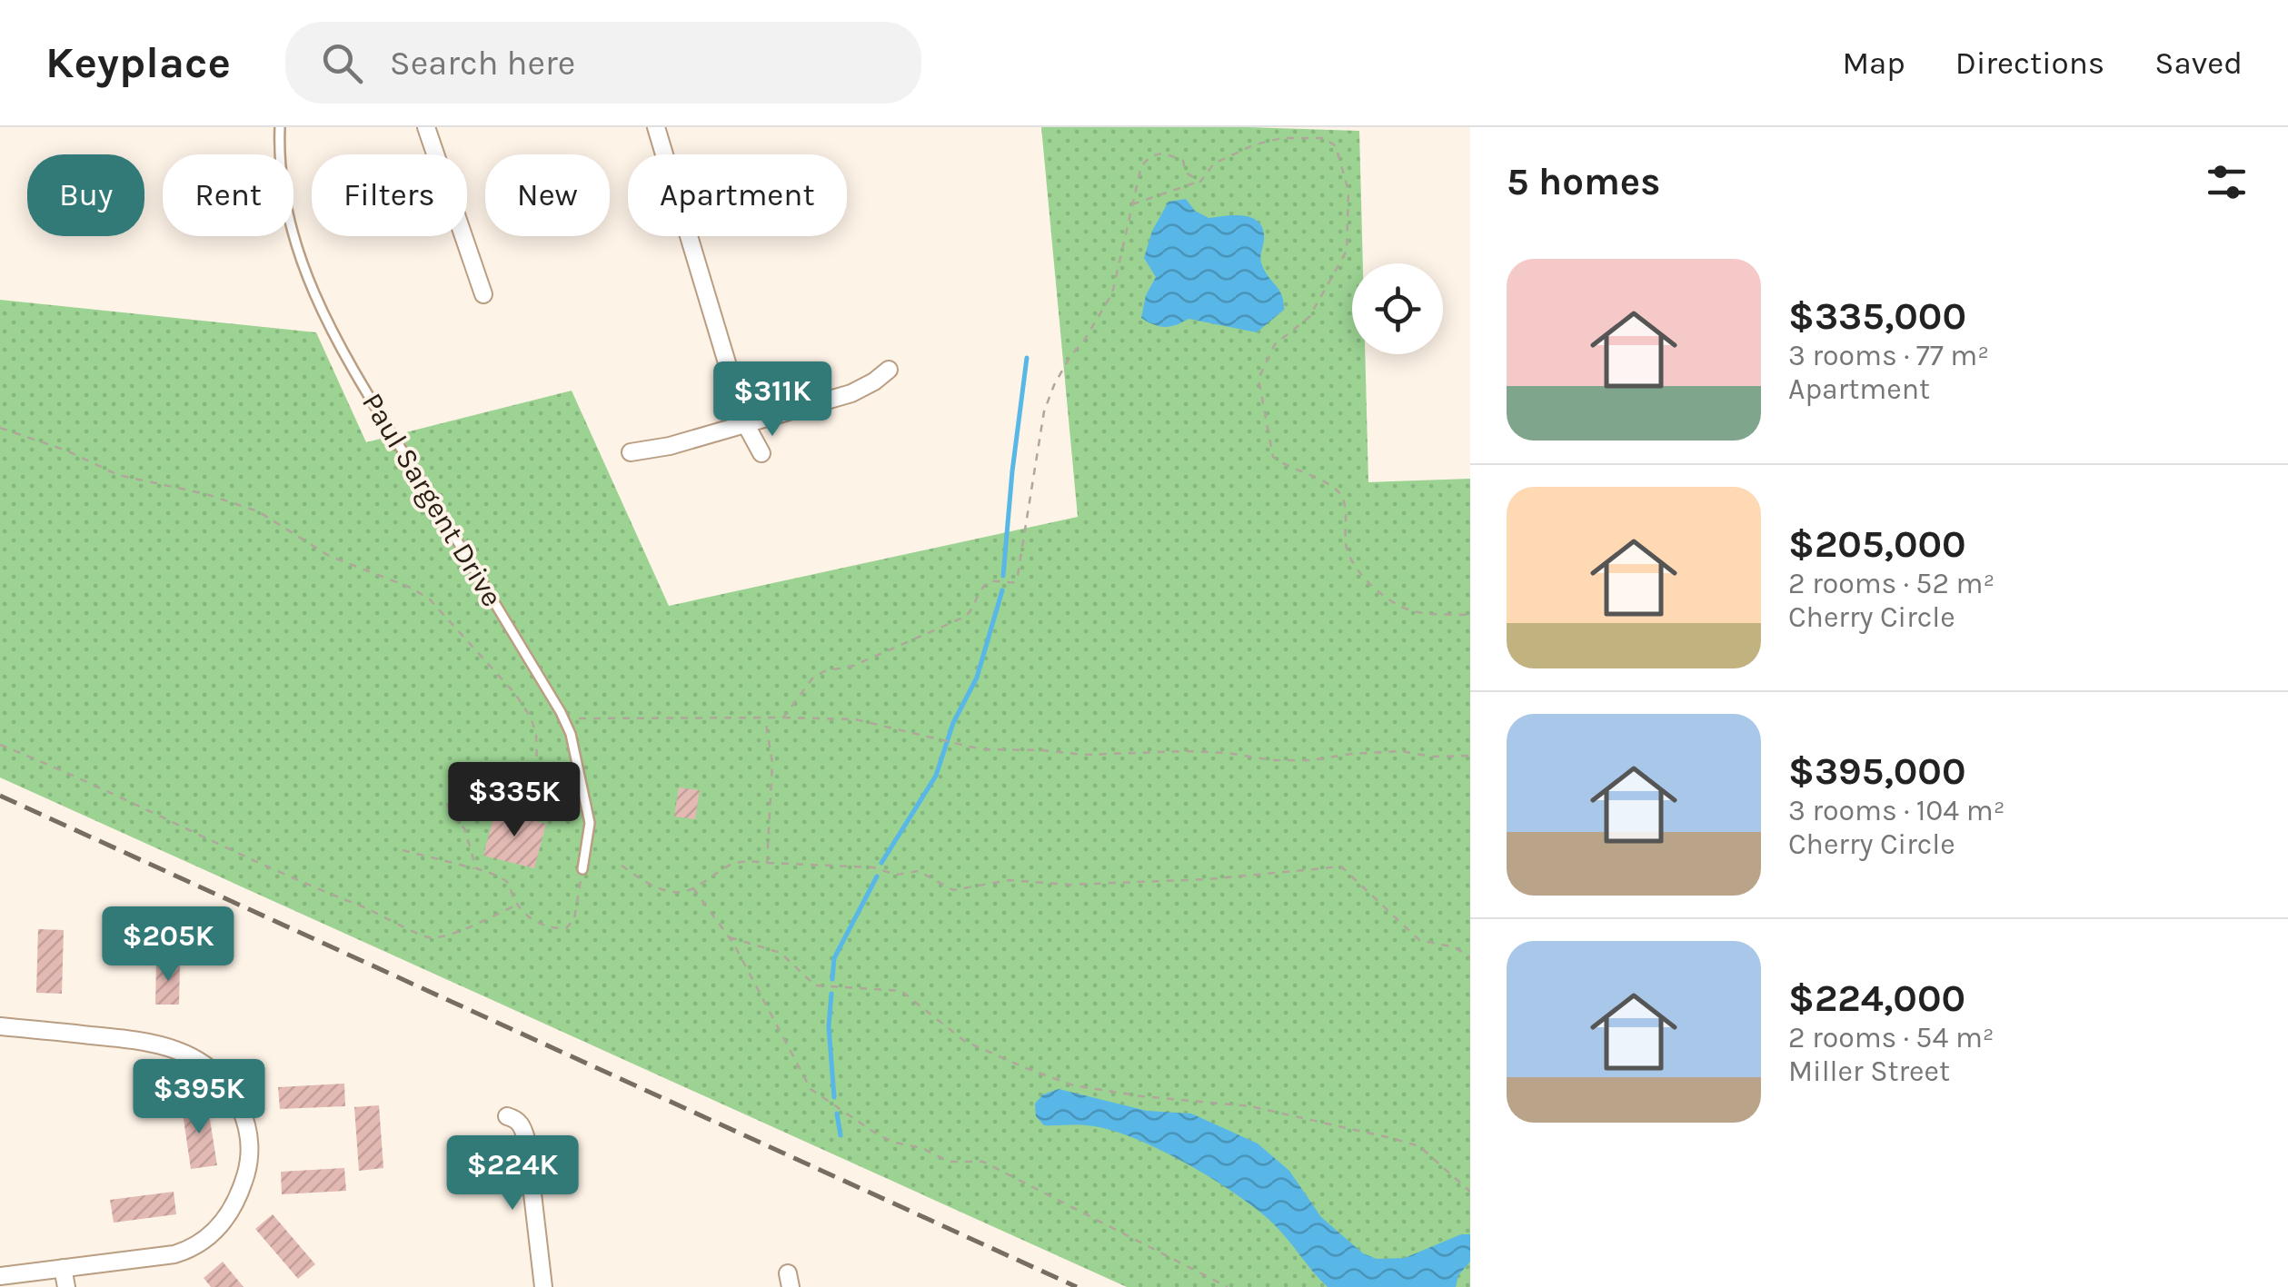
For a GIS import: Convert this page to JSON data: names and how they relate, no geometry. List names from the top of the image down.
{
  "streets": {
    "lane": ["Paul Sargent Drive"]
  },
  "page": {
    "header": "Keyplace",
    "search": "Search here",
    "nav": ["Map", "Directions", "Saved"],
    "heading": "5 homes",
    "chip": [
      "Buy",
      "Rent",
      "Filters",
      "New",
      "Apartment"
    ],
    "list": [
      {
        "name": "$335,000",
        "note": "3 rooms · 77 m² · Apartment"
      },
      {
        "name": "$205,000",
        "note": "2 rooms · 52 m² · Cherry Circle"
      },
      {
        "name": "$395,000",
        "note": "3 rooms · 104 m² · Cherry Circle"
      },
      {
        "name": "$224,000",
        "note": "2 rooms · 54 m² · Miller Street"
      }
    ],
    "price": [
      "$311K",
      "$335K",
      "$205K",
      "$395K",
      "$224K"
    ]
  }
}
